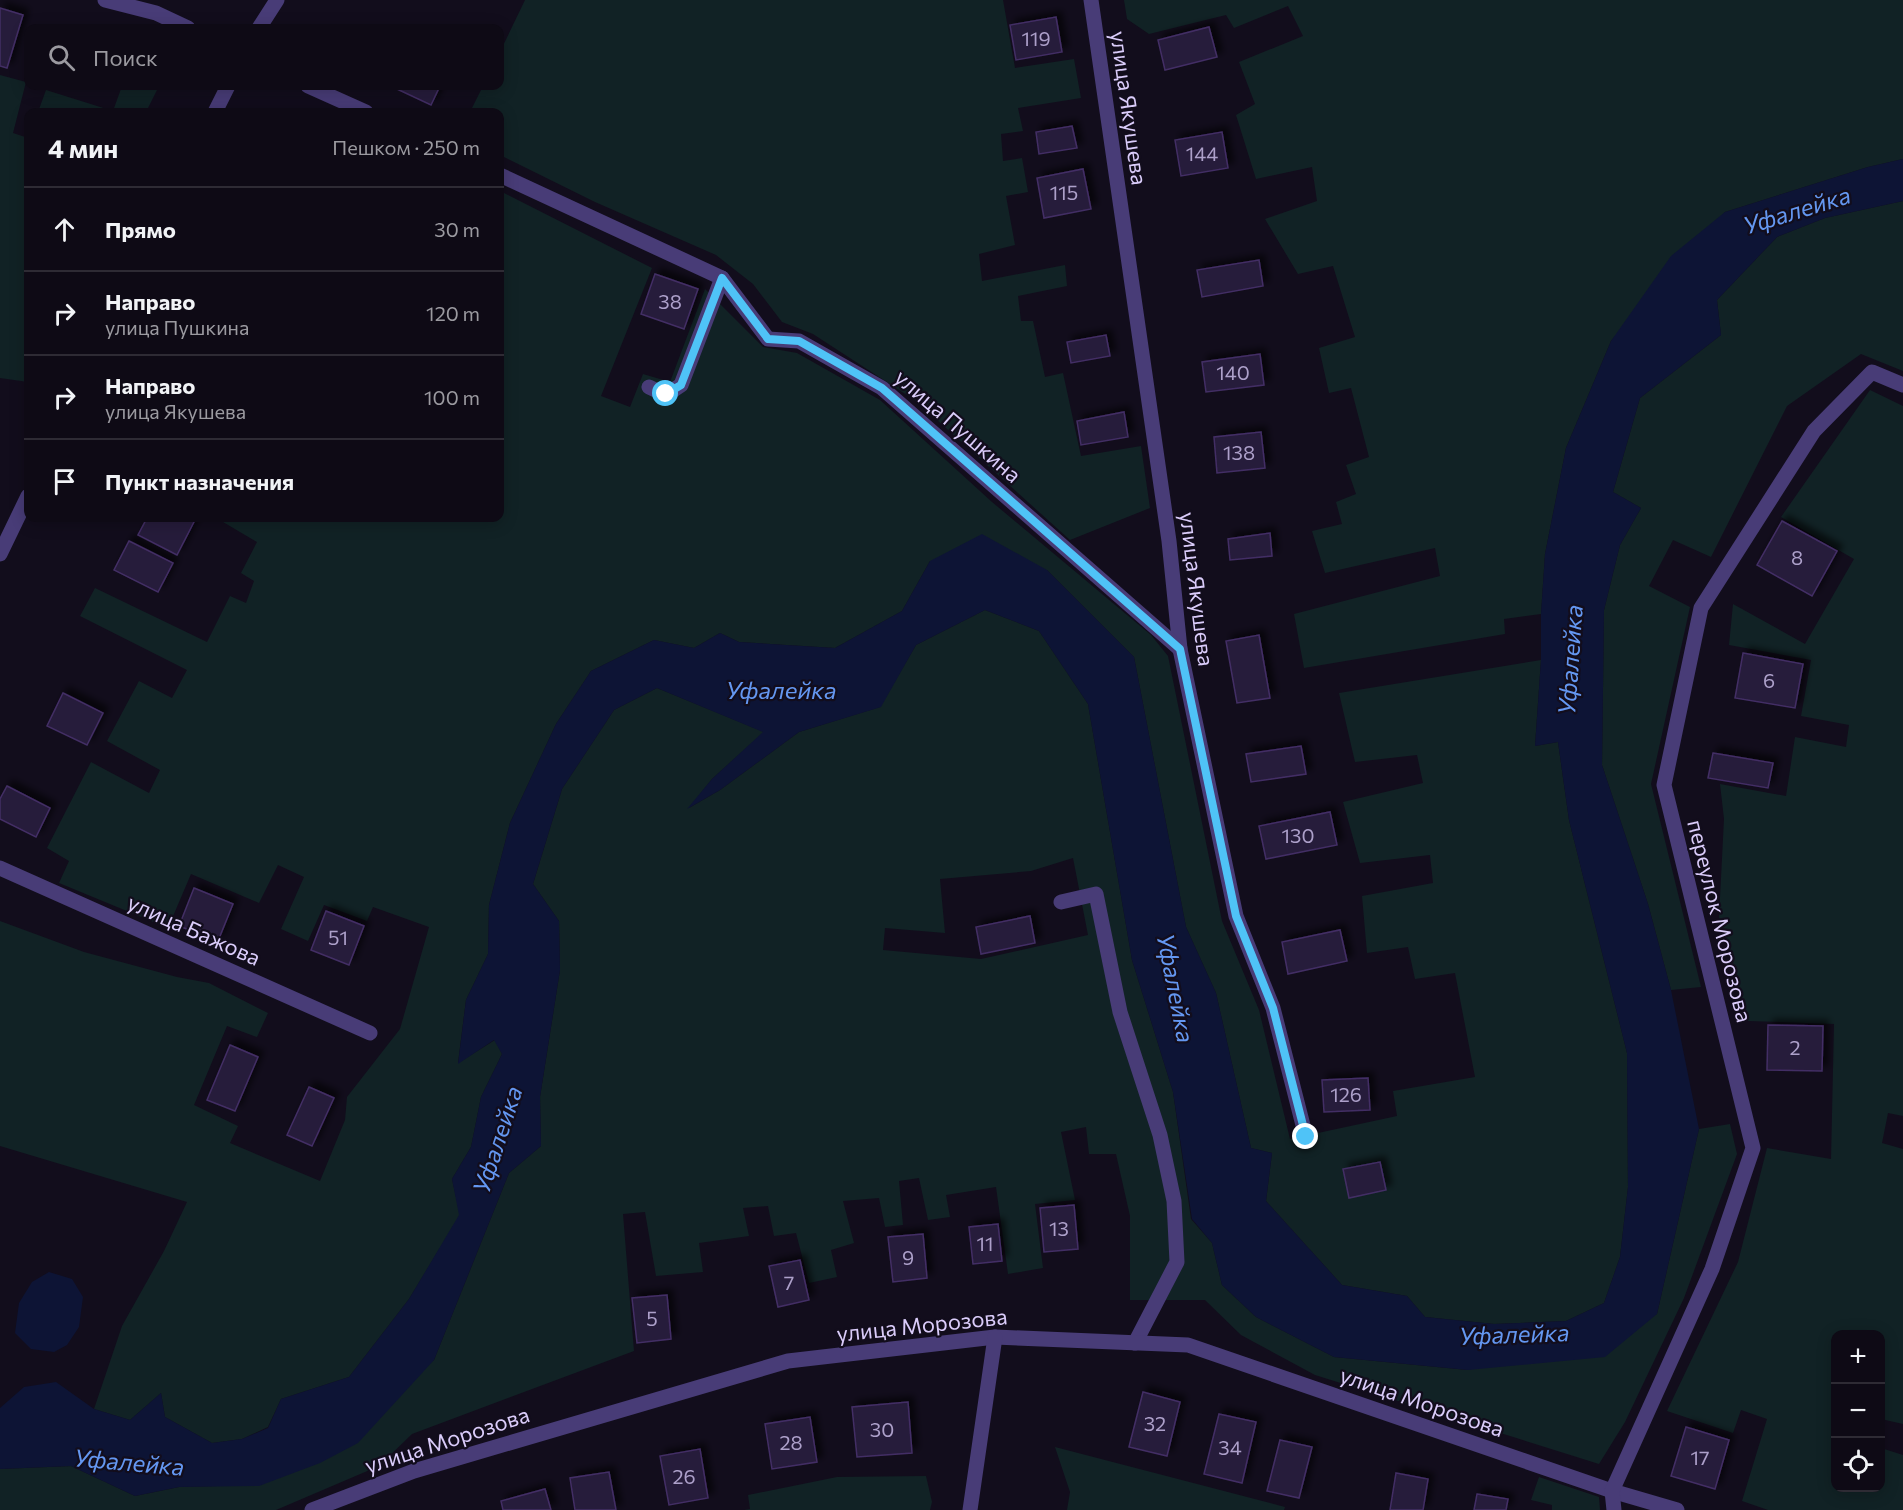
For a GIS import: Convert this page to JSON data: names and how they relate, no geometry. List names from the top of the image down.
{
  "streets": {
    "street": [
      "улица Якушева",
      "улица Пушкина",
      "переулок Морозова",
      "улица Бажова",
      "улица Морозова"
    ]
  },
  "crossings": [
    ["улица Якушева", "улица Пушкина"],
    ["переулок Морозова", "улица Морозова"]
  ],
  "water": ["Уфалейка"],
  "house_numbers": [
    "119",
    "144",
    "115",
    "38",
    "140",
    "138",
    "8",
    "6",
    "130",
    "51",
    "2",
    "126",
    "13",
    "11",
    "9",
    "7",
    "5",
    "32",
    "30",
    "28",
    "34",
    "17",
    "26"
  ],
  "page": {
    "search": "Поиск",
    "heading": ["4 мин", "Пешком · 250 m"],
    "list": [
      ["Прямо", "30 m"],
      ["Направо", "улица Пушкина", "120 m"],
      ["Направо", "улица Якушева", "100 m"],
      "Пункт назначения"
    ],
    "map_buttons": ["+", "−"]
  }
}
